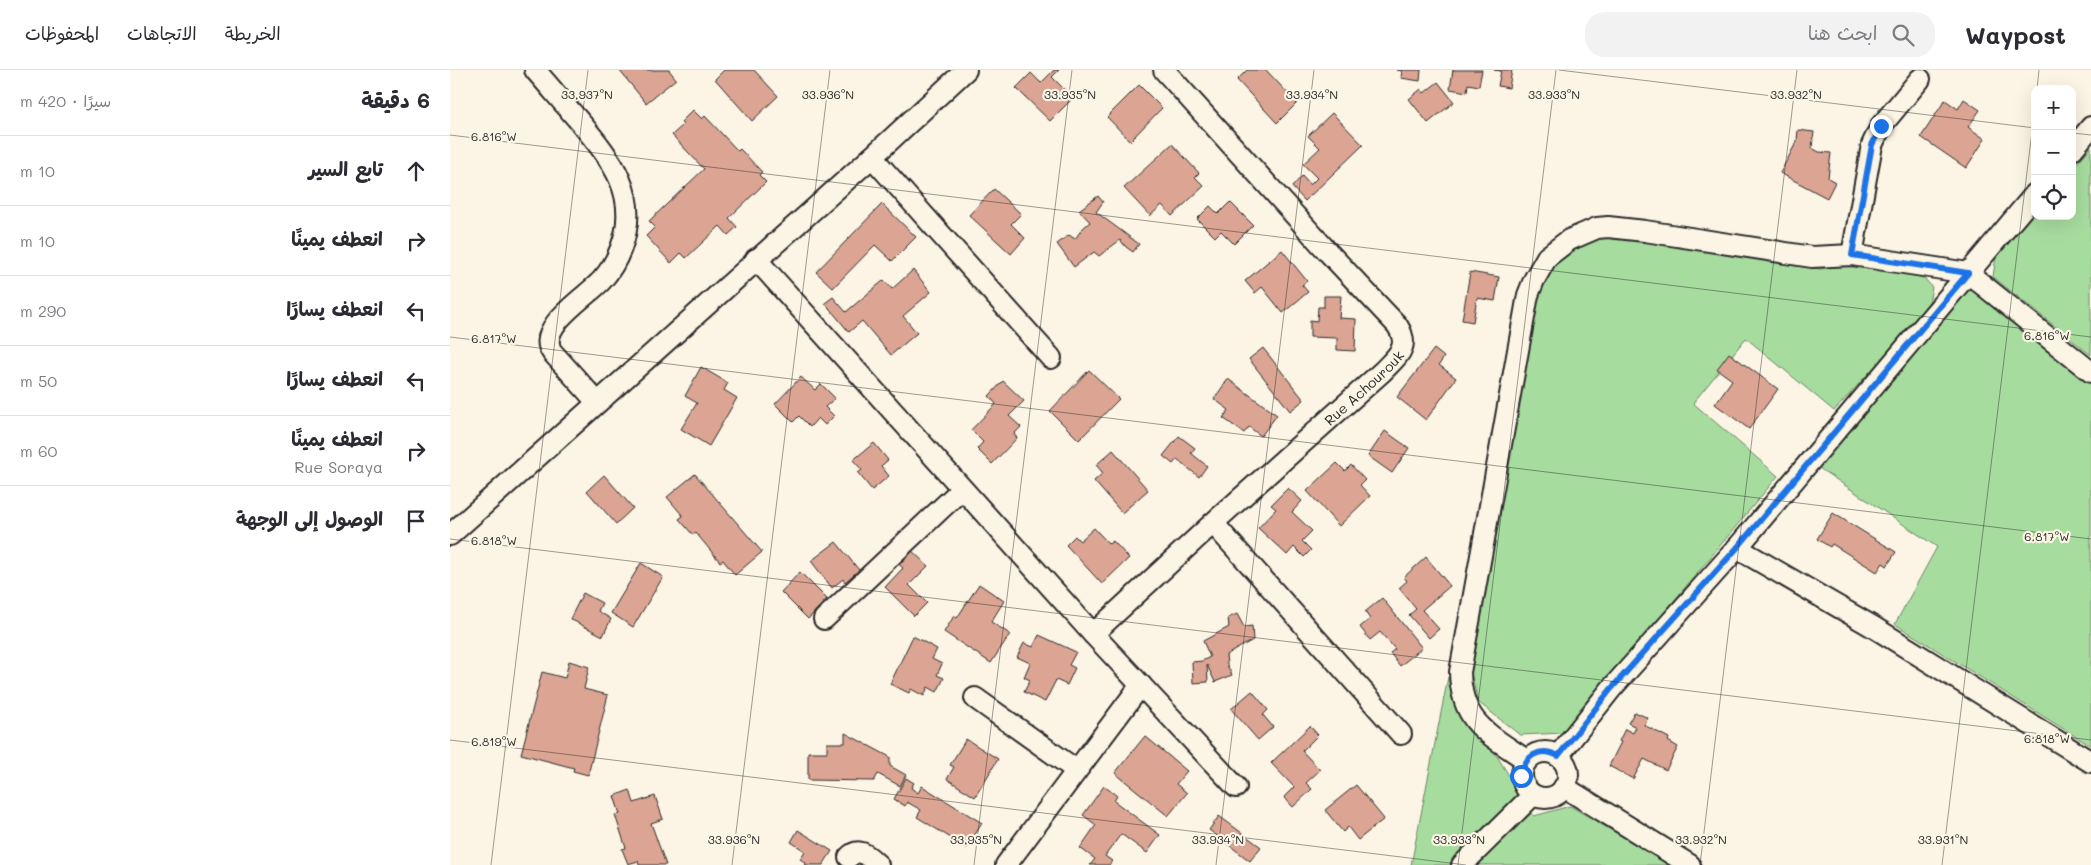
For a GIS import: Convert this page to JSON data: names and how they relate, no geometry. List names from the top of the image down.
{
  "streets": {
    "street": ["Rue Achourouk"]
  },
  "page": {
    "header": "Waypost",
    "search": "ابحث هنا",
    "nav": ["الخريطة", "الاتجاهات", "المحفوظات"],
    "heading": ["6 دقيقة", "سيرًا · 420 m"],
    "map_buttons": ["+", "−"],
    "list": [
      ["تابع السير", "10 m"],
      ["انعطف يمينًا", "10 m"],
      ["انعطف يسارًا", "290 m"],
      ["انعطف يسارًا", "50 m"],
      ["انعطف يمينًا", "Rue Soraya", "60 m"],
      "الوصول إلى الوجهة"
    ]
  },
  "coordinates": [
    "33.937°N",
    "33.936°N",
    "33.935°N",
    "33.934°N",
    "33.933°N",
    "33.932°N",
    "6.816°W",
    "6.817°W",
    "6.818°W",
    "6.819°W",
    "33.931°N"
  ]
}
